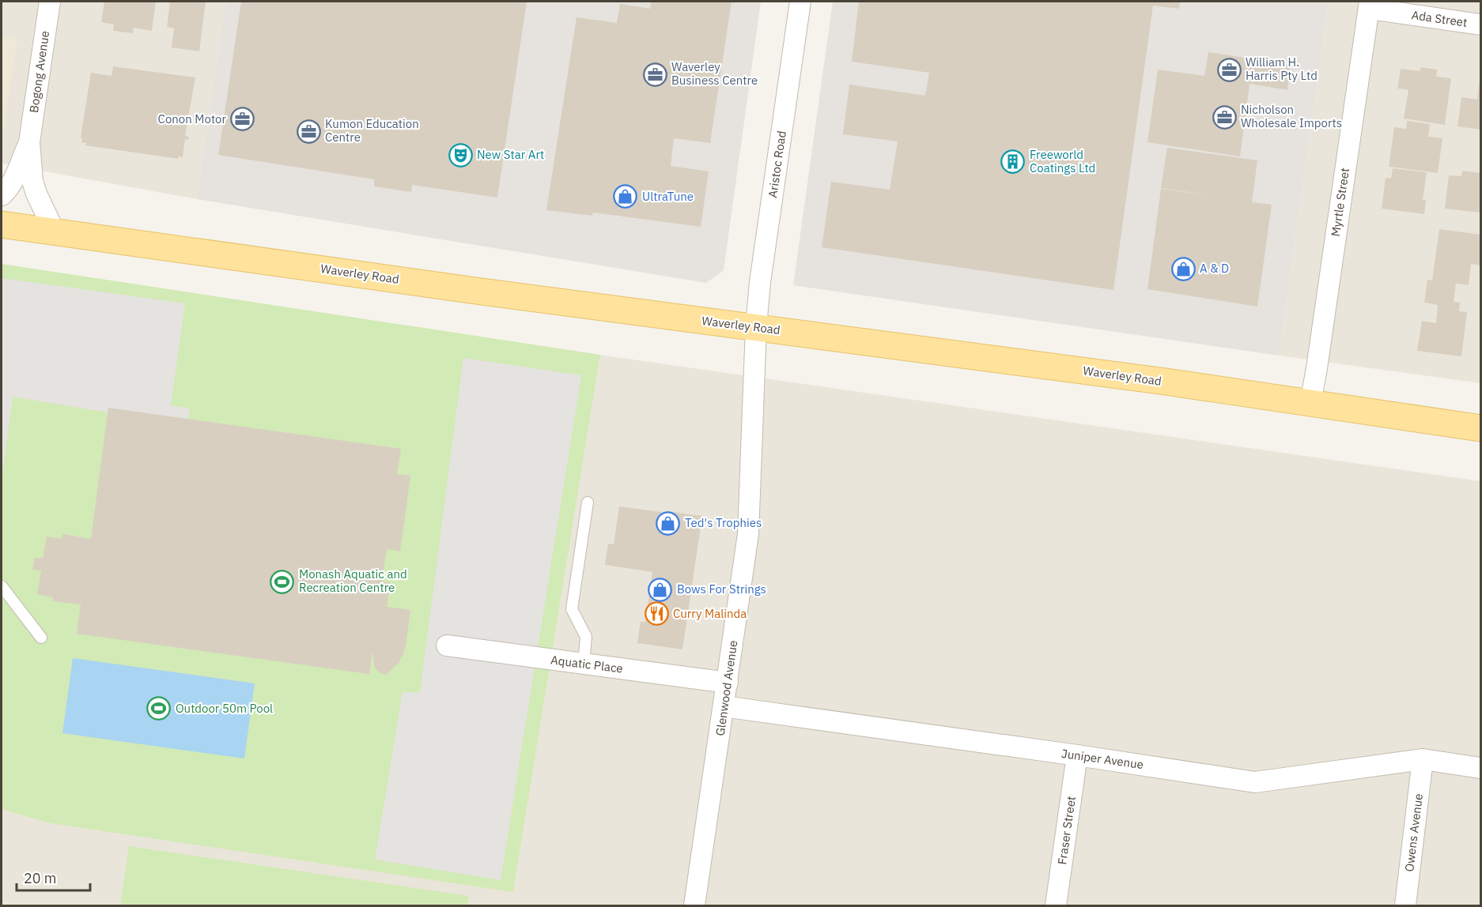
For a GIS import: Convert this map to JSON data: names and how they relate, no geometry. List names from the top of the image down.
{
  "streets": {
    "main road": ["Waverley Road"],
    "street": [
      "Ada Street",
      "Bogong Avenue",
      "Aristoc Road",
      "Myrtle Street",
      "Aquatic Place",
      "Glenwood Avenue",
      "Juniper Avenue",
      "Fraser Street",
      "Owens Avenue"
    ]
  },
  "crossings": [
    ["Ada Street", "Myrtle Street"],
    ["Bogong Avenue", "Waverley Road"],
    ["Aristoc Road", "Waverley Road"],
    ["Aristoc Road", "Glenwood Avenue"],
    ["Myrtle Street", "Waverley Road"],
    ["Waverley Road", "Glenwood Avenue"],
    ["Aquatic Place", "Glenwood Avenue"],
    ["Glenwood Avenue", "Juniper Avenue"],
    ["Juniper Avenue", "Fraser Street"],
    ["Juniper Avenue", "Owens Avenue"]
  ],
  "places": {
    "office": [
      "William H. Harris Pty Ltd",
      "Waverley Business Centre",
      "Nicholson Wholesale Imports",
      "Conon Motor",
      "Kumon Education Centre"
    ],
    "theatre": ["New Star Art"],
    "building": ["Freeworld Coatings Ltd"],
    "shop": [
      "UltraTune",
      "A & D",
      "Ted's Trophies",
      "Bows For Strings"
    ],
    "sports": ["Monash Aquatic and Recreation Centre", "Outdoor 50m Pool"],
    "restaurant": ["Curry Malinda"]
  },
  "scale_bar": "20 m"
}
